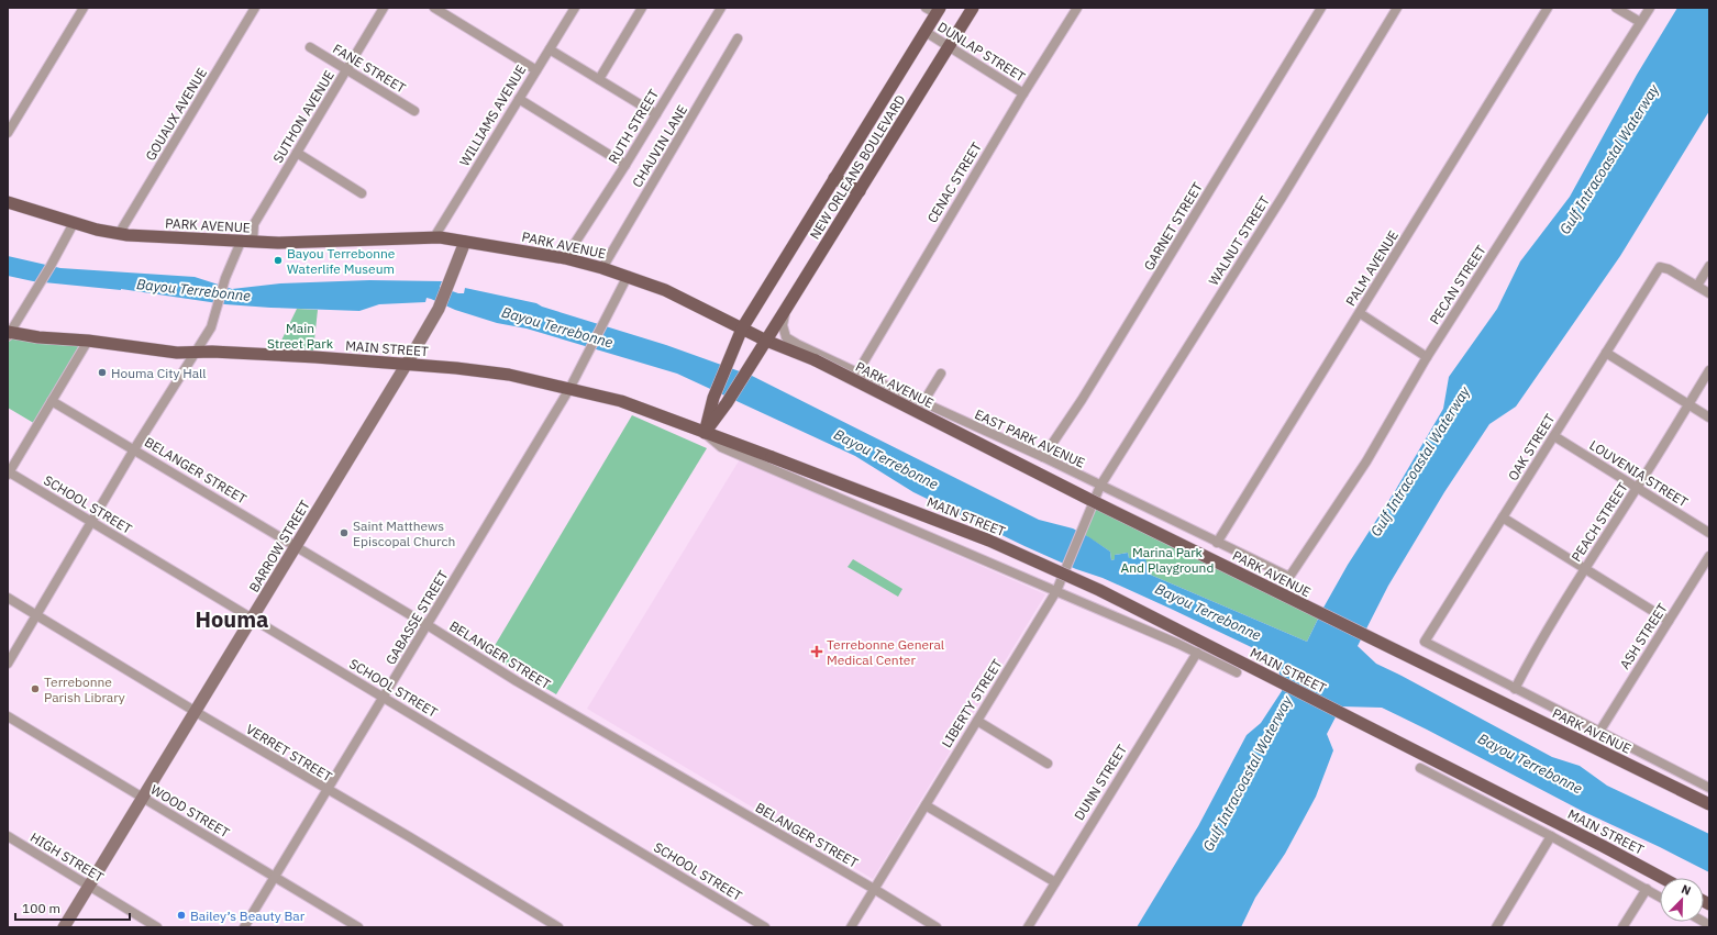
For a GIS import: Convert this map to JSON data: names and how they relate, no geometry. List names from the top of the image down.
{
  "streets": {
    "main road": [
      "NEW ORLEANS BOULEVARD",
      "PARK AVENUE",
      "MAIN STREET",
      "BARROW STREET"
    ],
    "street": [
      "DUNLAP STREET",
      "FANE STREET",
      "GOUAUX AVENUE",
      "WILLIAMS AVENUE",
      "SUTHON AVENUE",
      "RUTH STREET",
      "CHAUVIN LANE",
      "CENAC STREET",
      "GARNET STREET",
      "WALNUT STREET",
      "PALM AVENUE",
      "PECAN STREET",
      "EAST PARK AVENUE",
      "OAK STREET",
      "BELANGER STREET",
      "LOUVENIA STREET",
      "SCHOOL STREET",
      "PEACH STREET",
      "GABASSE STREET",
      "ASH STREET",
      "LIBERTY STREET",
      "VERRET STREET",
      "DUNN STREET",
      "WOOD STREET",
      "HIGH STREET"
    ]
  },
  "crossings": [
    ["DUNLAP STREET", "NEW ORLEANS BOULEVARD"],
    ["DUNLAP STREET", "CENAC STREET"],
    ["FANE STREET", "SUTHON AVENUE"],
    ["GOUAUX AVENUE", "PARK AVENUE"],
    ["WILLIAMS AVENUE", "PARK AVENUE"],
    ["SUTHON AVENUE", "PARK AVENUE"],
    ["SUTHON AVENUE", "MAIN STREET"],
    ["SUTHON AVENUE", "BELANGER STREET"],
    ["SUTHON AVENUE", "SCHOOL STREET"],
    ["SUTHON AVENUE", "VERRET STREET"],
    ["RUTH STREET", "PARK AVENUE"],
    ["CHAUVIN LANE", "PARK AVENUE"],
    ["NEW ORLEANS BOULEVARD", "PARK AVENUE"],
    ["NEW ORLEANS BOULEVARD", "MAIN STREET"],
    ["NEW ORLEANS BOULEVARD", "EAST PARK AVENUE"],
    ["CENAC STREET", "EAST PARK AVENUE"],
    ["PARK AVENUE", "OAK STREET"],
    ["PARK AVENUE", "PEACH STREET"],
    ["PARK AVENUE", "BARROW STREET"],
    ["PARK AVENUE", "GABASSE STREET"],
    ["PARK AVENUE", "ASH STREET"],
    ["GARNET STREET", "EAST PARK AVENUE"],
    ["WALNUT STREET", "EAST PARK AVENUE"],
    ["WALNUT STREET", "LIBERTY STREET"],
    ["PALM AVENUE", "EAST PARK AVENUE"],
    ["PECAN STREET", "EAST PARK AVENUE"],
    ["MAIN STREET", "BARROW STREET"],
    ["MAIN STREET", "GABASSE STREET"],
    ["MAIN STREET", "LIBERTY STREET"],
    ["MAIN STREET", "DUNN STREET"],
    ["EAST PARK AVENUE", "LIBERTY STREET"],
    ["OAK STREET", "LOUVENIA STREET"],
    ["BELANGER STREET", "BARROW STREET"],
    ["BELANGER STREET", "GABASSE STREET"],
    ["BELANGER STREET", "LIBERTY STREET"],
    ["LOUVENIA STREET", "PEACH STREET"],
    ["SCHOOL STREET", "BARROW STREET"],
    ["SCHOOL STREET", "GABASSE STREET"],
    ["BARROW STREET", "VERRET STREET"],
    ["BARROW STREET", "WOOD STREET"],
    ["BARROW STREET", "HIGH STREET"],
    ["GABASSE STREET", "VERRET STREET"],
    ["GABASSE STREET", "WOOD STREET"]
  ],
  "districts": ["Houma"],
  "water": ["Gulf Intracoastal Waterway", "Bayou Terrebonne"],
  "parks": ["Main Street Park", "Marina Park And Playground"],
  "places": {
    "other": [
      "Bayou Terrebonne Waterlife Museum",
      "Houma City Hall",
      "Saint Matthews Episcopal Church",
      "Terrebonne Parish Library",
      "Bailey’s Beauty Bar"
    ],
    "health": ["Terrebonne General Medical Center"]
  },
  "scale_bar": "100 m",
  "north": "top right"
}
